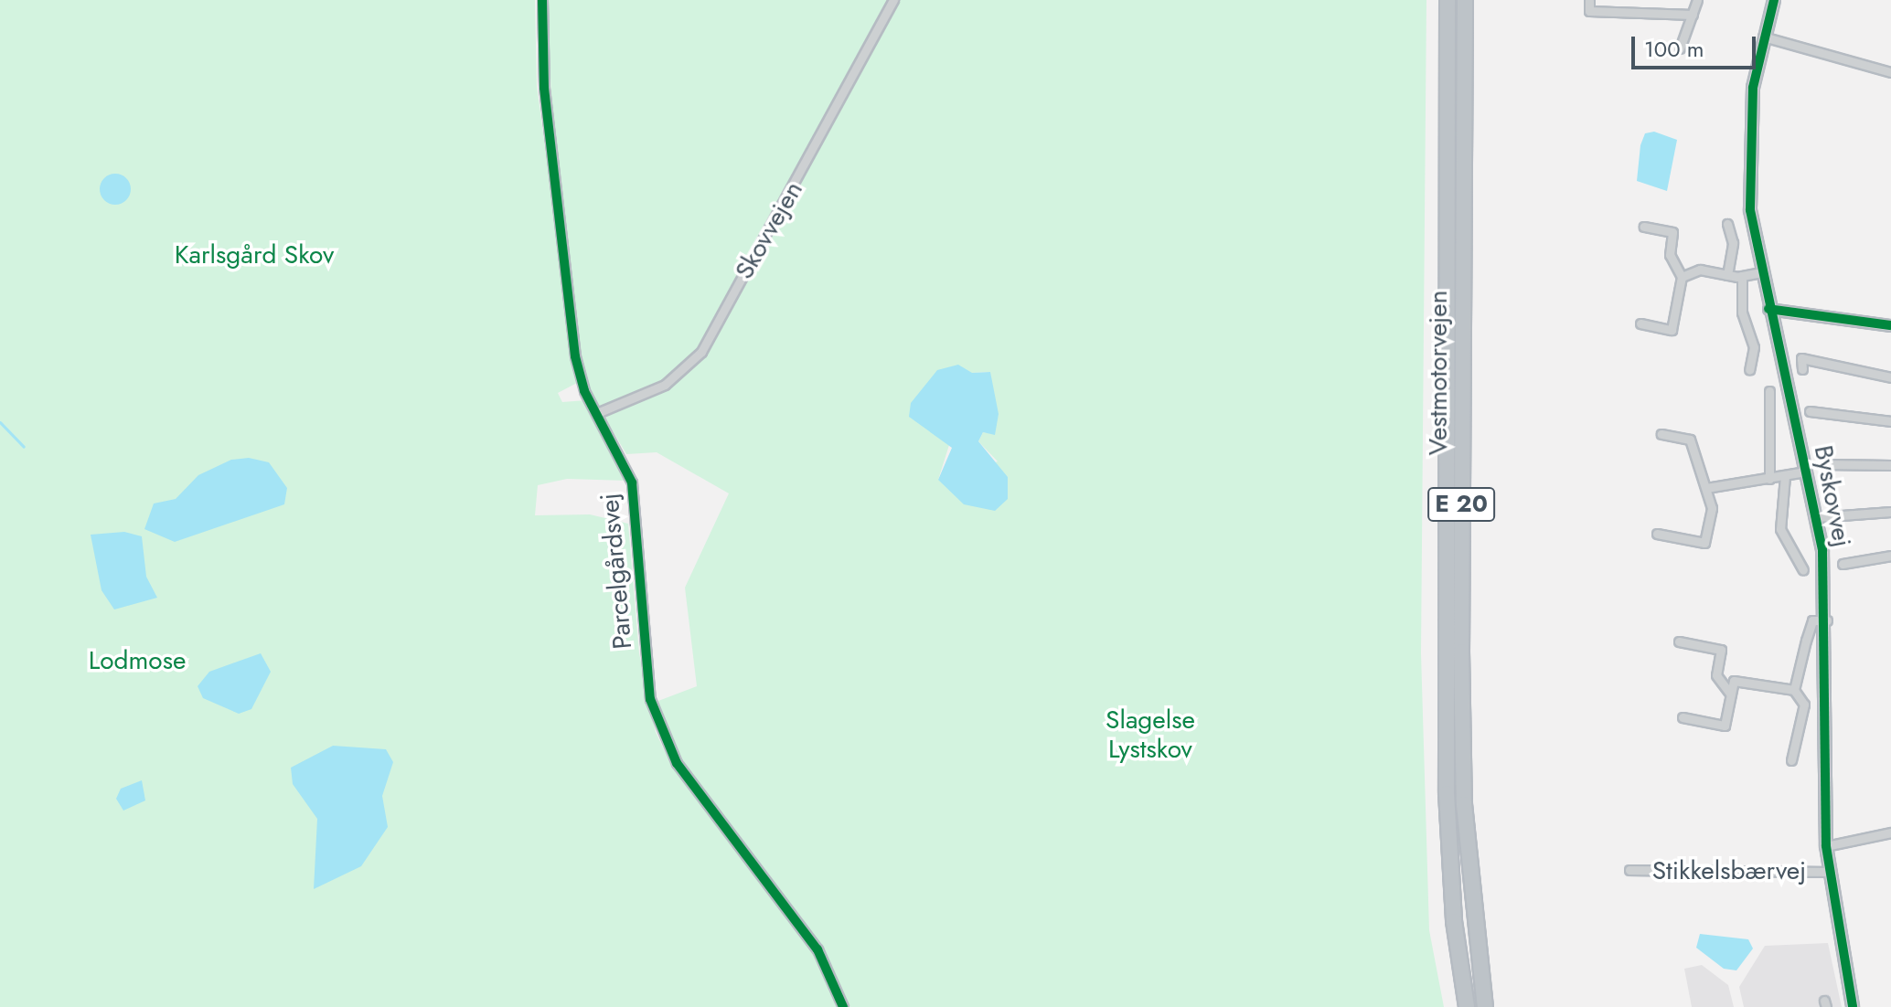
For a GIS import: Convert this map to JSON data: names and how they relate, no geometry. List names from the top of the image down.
{
  "streets": {
    "highway": ["Vestmotorvejen", "E 20"],
    "main road": ["Byskovvej"],
    "street": ["Skovvejen", "Parcelgårdsvej", "Stikkelsbærvej"]
  },
  "crossings": [
    ["Skovvejen", "Parcelgårdsvej"],
    ["Byskovvej", "Stikkelsbærvej"]
  ],
  "parks": ["Karlsgård Skov", "Lodmose", "Slagelse Lystskov"],
  "scale_bar": "100 m"
}
